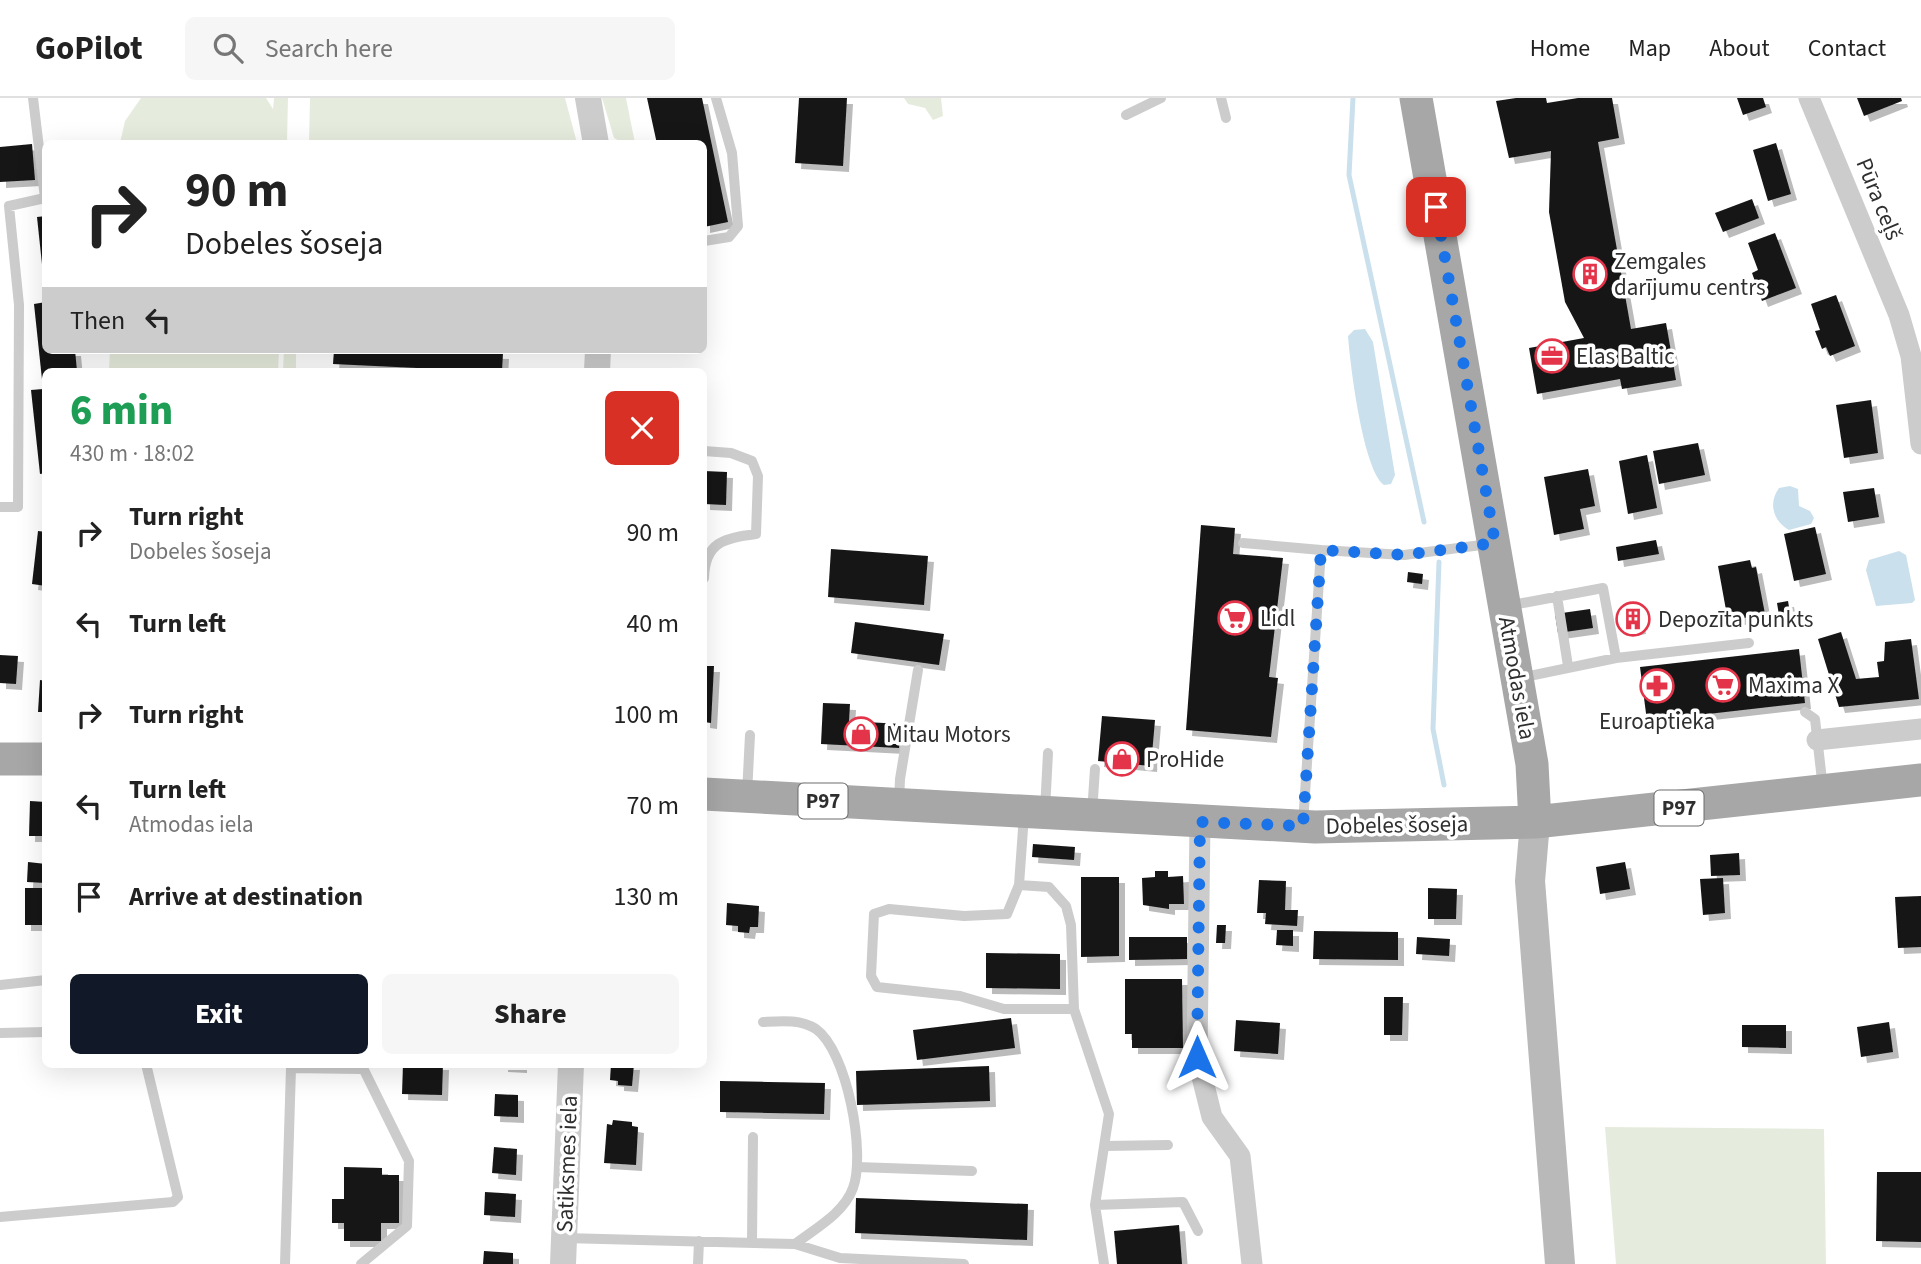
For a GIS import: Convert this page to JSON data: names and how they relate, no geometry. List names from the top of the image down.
{
  "streets": {
    "main road": ["Atmodas iela", "P97", "Dobeles šoseja"],
    "street": ["Pūra ceļš", "Satiksmes iela"]
  },
  "crossings": [
    ["Atmodas iela", "Dobeles šoseja"]
  ],
  "places": {
    "building": ["Zemgales darījumu centrs", "Depozīta punkts"],
    "office": ["Elas Baltic"],
    "supermarket": ["Lidl", "Maxima X"],
    "pharmacy": ["Euroaptieka"],
    "shop": ["Mitau Motors", "ProHide"]
  },
  "page": {
    "header": "GoPilot",
    "search": "Search here",
    "nav": [
      "Home",
      "Map",
      "About",
      "Contact"
    ],
    "turn": ["90 m", "Dobeles šoseja"],
    "then": "Then",
    "heading": ["6 min", "430 m · 18:02"],
    "list": [
      {
        "name": "Turn right",
        "note": "Dobeles šoseja",
        "value": "90 m"
      },
      {
        "name": "Turn left",
        "value": "40 m"
      },
      {
        "name": "Turn right",
        "value": "100 m"
      },
      {
        "name": "Turn left",
        "note": "Atmodas iela",
        "value": "70 m"
      },
      {
        "name": "Arrive at destination",
        "value": "130 m"
      }
    ],
    "buttons": ["Exit", "Share"]
  }
}
